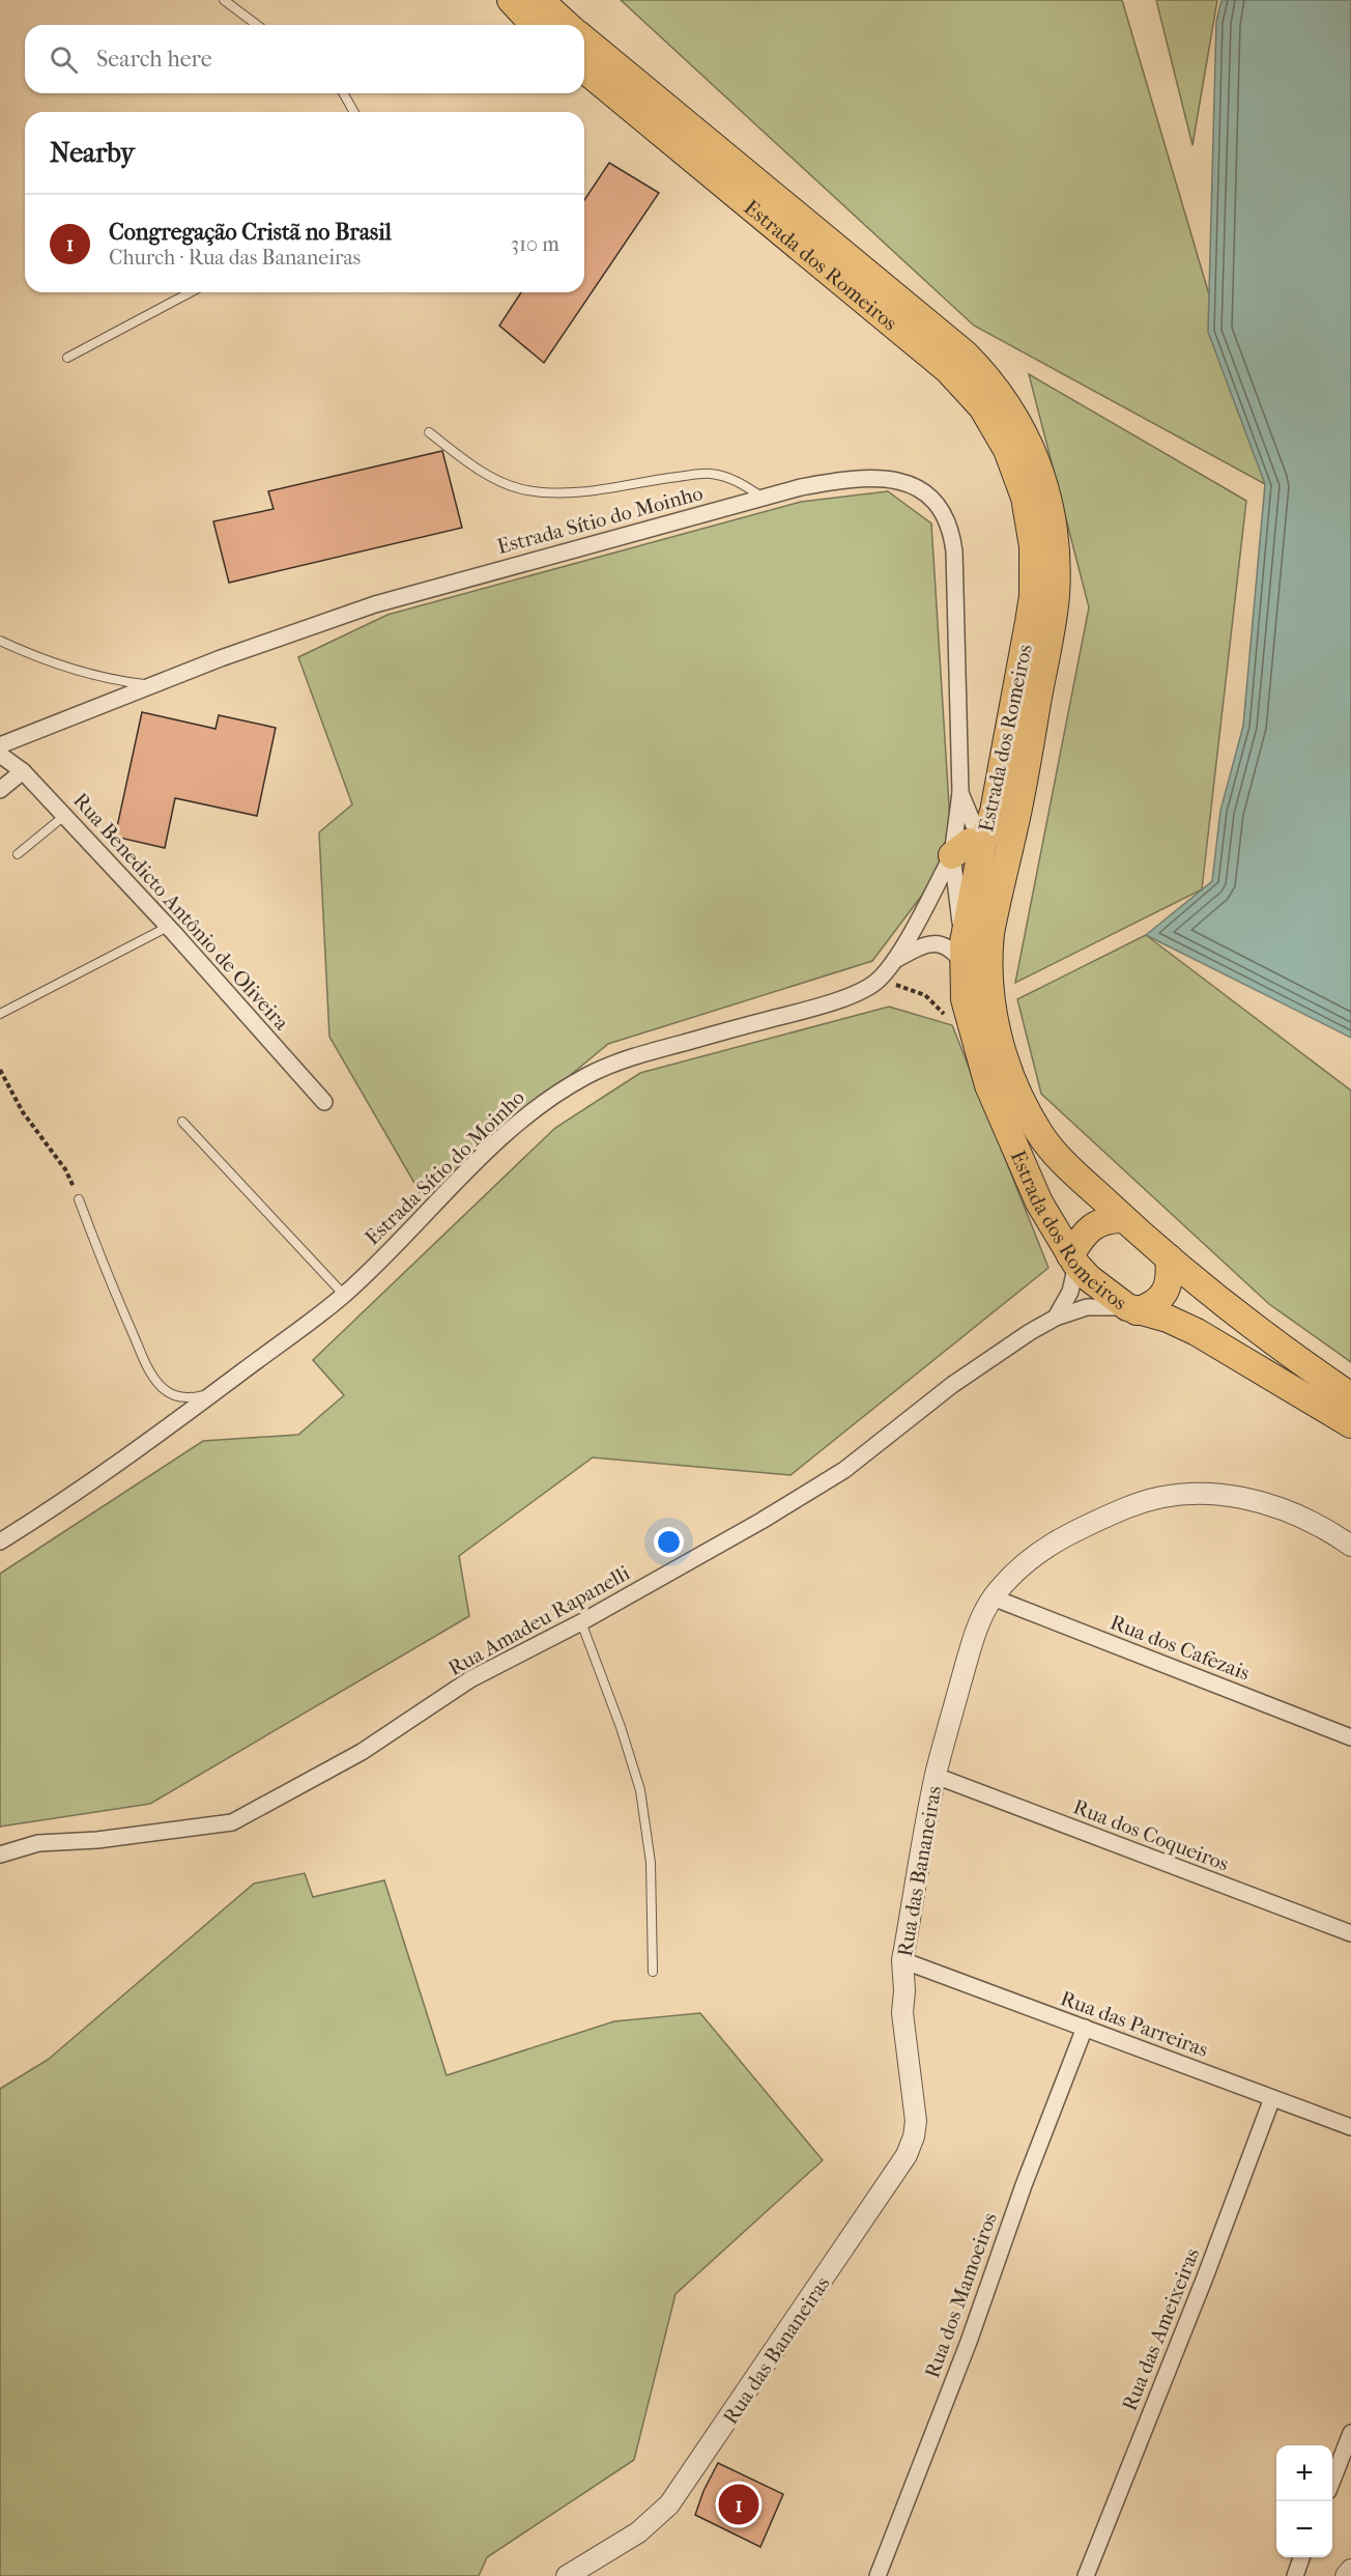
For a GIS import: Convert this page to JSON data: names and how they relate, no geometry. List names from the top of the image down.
{
  "streets": {
    "main road": ["Estrada dos Romeiros"],
    "street": [
      "Estrada Sítio do Moinho",
      "Rua Benedicto Antônio de Oliveira",
      "Rua Amadeu Rapanelli",
      "Rua dos Cafezais",
      "Rua dos Coqueiros",
      "Rua das Bananeiras",
      "Rua das Parreiras",
      "Rua dos Mamoeiros",
      "Rua das Ameixeiras"
    ]
  },
  "crossings": [
    ["Estrada dos Romeiros", "Rua Amadeu Rapanelli"],
    ["Rua dos Cafezais", "Rua das Bananeiras"],
    ["Rua dos Coqueiros", "Rua das Bananeiras"],
    ["Rua das Bananeiras", "Rua das Parreiras"],
    ["Rua das Parreiras", "Rua dos Mamoeiros"],
    ["Rua das Parreiras", "Rua das Ameixeiras"]
  ],
  "page": {
    "search": "Search here",
    "heading": "Nearby",
    "list": [
      {
        "mark": "1",
        "name": "Congregação Cristã no Brasil",
        "note": "Church · Rua das Bananeiras",
        "value": "310 m"
      }
    ],
    "map_buttons": ["+", "−"],
    "pins": "1"
  }
}
